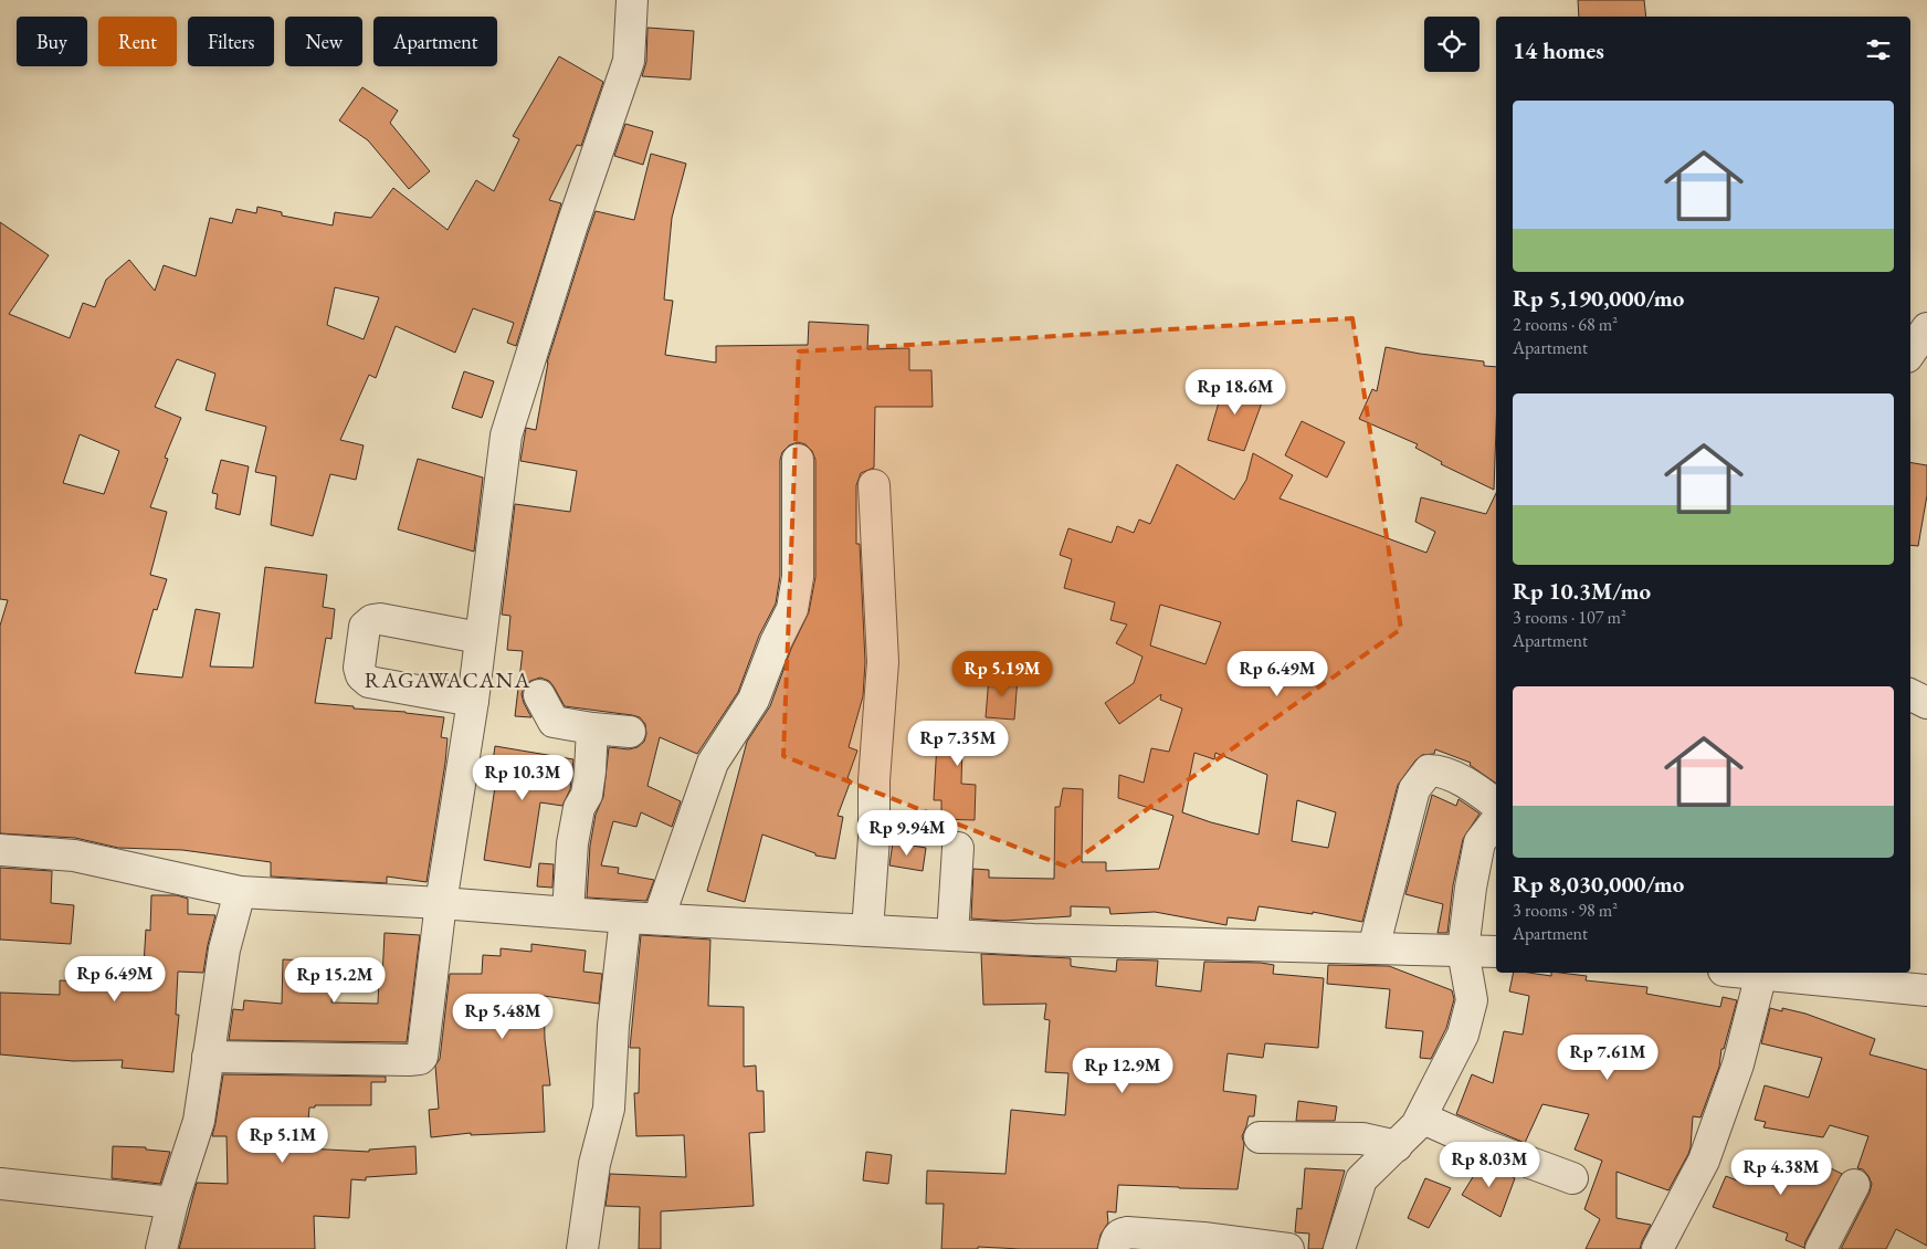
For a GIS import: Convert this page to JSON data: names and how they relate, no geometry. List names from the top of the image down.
{
  "districts": ["RAGAWACANA"],
  "page": {
    "chip": [
      "Buy",
      "Rent",
      "Filters",
      "New",
      "Apartment"
    ],
    "heading": "14 homes",
    "list": [
      {
        "name": "Rp 5,190,000/mo",
        "note": "2 rooms · 68 m² · Apartment"
      },
      {
        "name": "Rp 10.3M/mo",
        "note": "3 rooms · 107 m² · Apartment"
      },
      {
        "name": "Rp 8,030,000/mo",
        "note": "3 rooms · 98 m² · Apartment"
      }
    ],
    "price": [
      "Rp 18.6M",
      "Rp 5.19M",
      "Rp 6.49M",
      "Rp 7.35M",
      "Rp 10.3M",
      "Rp 9.94M",
      "Rp 6.49M",
      "Rp 15.2M",
      "Rp 5.48M",
      "Rp 7.61M",
      "Rp 12.9M",
      "Rp 5.1M",
      "Rp 8.03M",
      "Rp 4.38M"
    ]
  }
}
